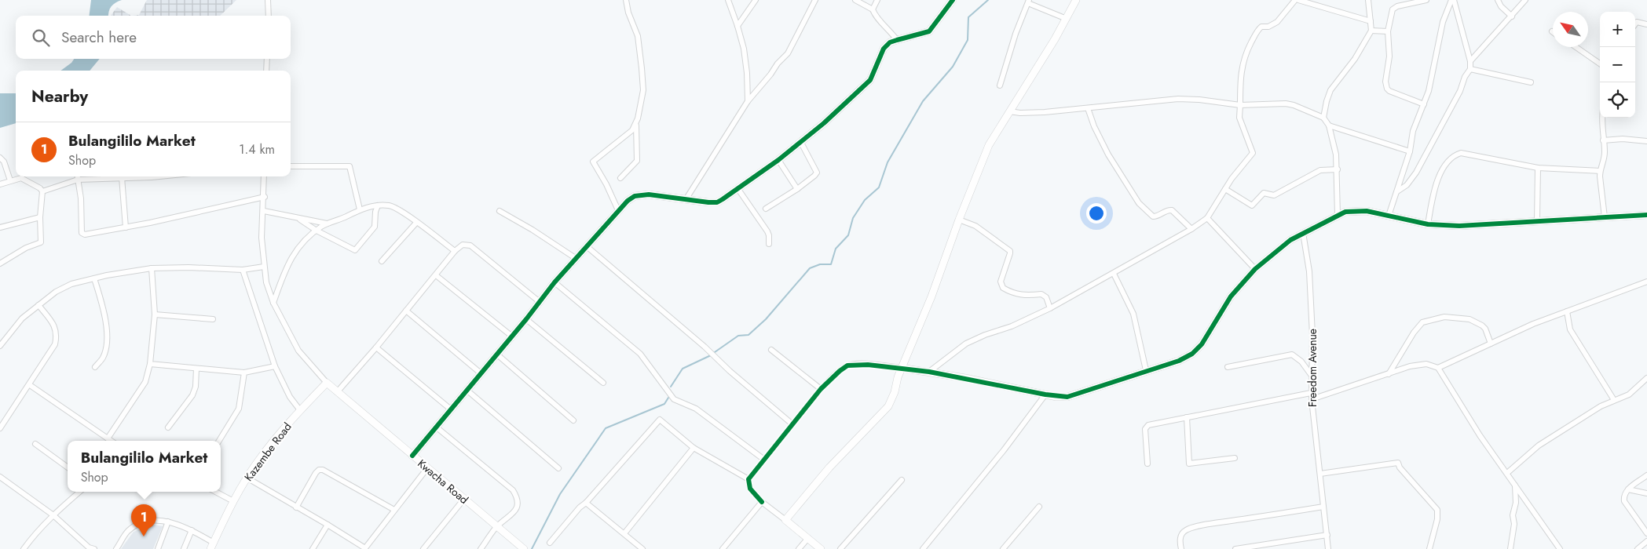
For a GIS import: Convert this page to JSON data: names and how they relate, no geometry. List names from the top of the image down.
{
  "streets": {
    "street": ["Freedom Avenue", "Kazembe Road", "Kwacha Road"]
  },
  "crossings": [
    ["Kazembe Road", "Kwacha Road"]
  ],
  "north": "top left",
  "page": {
    "map_buttons": ["+", "−"],
    "search": "Search here",
    "heading": "Nearby",
    "list": [
      {
        "mark": "1",
        "name": "Bulangililo Market",
        "note": "Shop",
        "value": "1.4 km"
      }
    ],
    "popup": ["Bulangililo Market", "Shop"],
    "pins": "1"
  }
}
